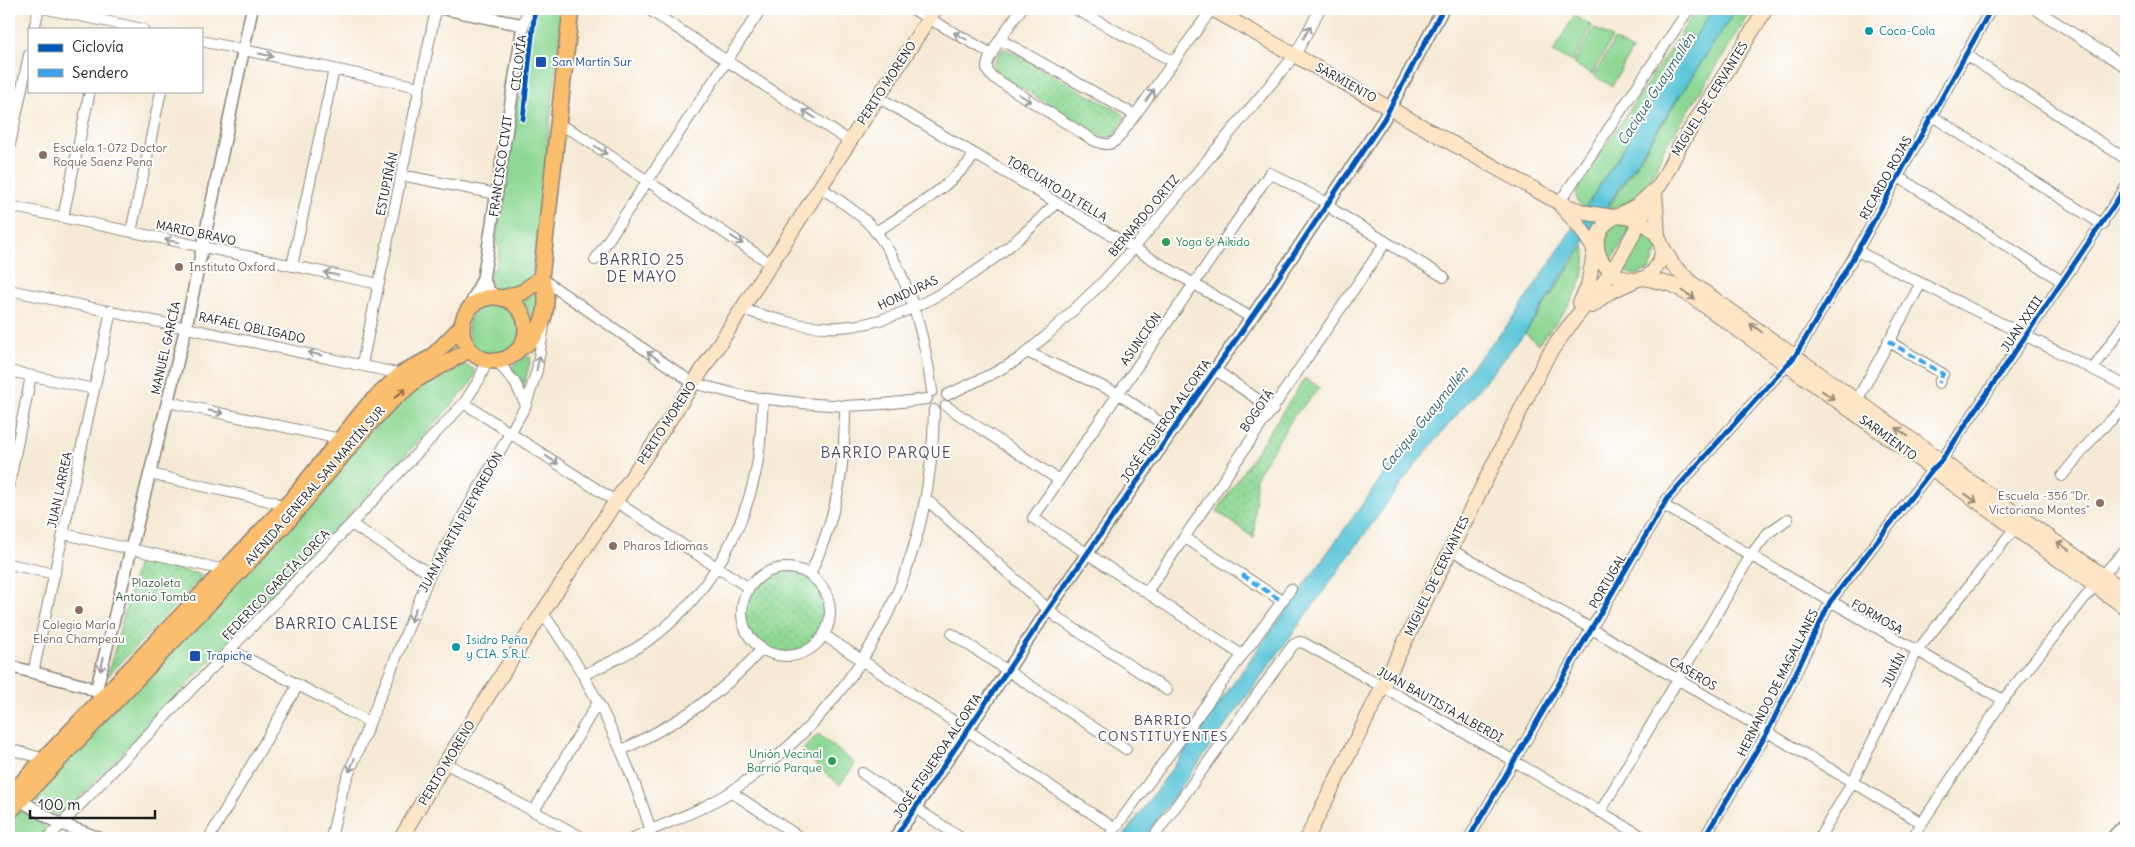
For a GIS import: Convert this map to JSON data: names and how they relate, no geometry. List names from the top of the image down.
{
  "streets": {
    "main road": [
      "PERITO MORENO",
      "SARMIENTO",
      "MIGUEL DE CERVANTES",
      "FRANCISCO CIVIT",
      "AVENIDA GENERAL SAN MARTÍN SUR",
      "JUAN MARTÍN PUEYRREDÓN"
    ],
    "street": [
      "RICARDO ROJAS",
      "ESTUPIÑÁN",
      "TORCUATO DI TELLA",
      "BERNARDO ORTIZ",
      "MARIO BRAVO",
      "HONDURAS",
      "JUAN XXIII",
      "RAFAEL OBLIGADO",
      "ASUNCIÓN",
      "MANUEL GARCÍA",
      "BOGOTÁ",
      "JOSÉ FIGUEROA ALCORTA",
      "JUAN LARREA",
      "PORTUGAL",
      "FEDERICO GARCÍA LORCA",
      "FORMOSA",
      "JUNÍN",
      "CASEROS",
      "HERNANDO DE MAGALLANES",
      "JUAN BAUTISTA ALBERDI"
    ],
    "cycle path": ["CICLOVÍA"]
  },
  "crossings": [
    ["PERITO MORENO", "TORCUATO DI TELLA"],
    ["PERITO MORENO", "HONDURAS"],
    ["SARMIENTO", "MIGUEL DE CERVANTES"],
    ["SARMIENTO", "RICARDO ROJAS"],
    ["SARMIENTO", "BERNARDO ORTIZ"],
    ["SARMIENTO", "JUAN XXIII"],
    ["SARMIENTO", "JOSÉ FIGUEROA ALCORTA"],
    ["SARMIENTO", "PORTUGAL"],
    ["SARMIENTO", "JUNÍN"],
    ["SARMIENTO", "HERNANDO DE MAGALLANES"],
    ["MIGUEL DE CERVANTES", "CASEROS"],
    ["MIGUEL DE CERVANTES", "JUAN BAUTISTA ALBERDI"],
    ["FRANCISCO CIVIT", "AVENIDA GENERAL SAN MARTÍN SUR"],
    ["FRANCISCO CIVIT", "FEDERICO GARCÍA LORCA"],
    ["RICARDO ROJAS", "PORTUGAL"],
    ["ESTUPIÑÁN", "MARIO BRAVO"],
    ["ESTUPIÑÁN", "RAFAEL OBLIGADO"],
    ["TORCUATO DI TELLA", "BERNARDO ORTIZ"],
    ["TORCUATO DI TELLA", "HONDURAS"],
    ["TORCUATO DI TELLA", "ASUNCIÓN"],
    ["TORCUATO DI TELLA", "JOSÉ FIGUEROA ALCORTA"],
    ["MARIO BRAVO", "MANUEL GARCÍA"],
    ["JUAN XXIII", "HERNANDO DE MAGALLANES"],
    ["RAFAEL OBLIGADO", "MANUEL GARCÍA"],
    ["RAFAEL OBLIGADO", "AVENIDA GENERAL SAN MARTÍN SUR"],
    ["RAFAEL OBLIGADO", "JUAN LARREA"],
    ["ASUNCIÓN", "JOSÉ FIGUEROA ALCORTA"],
    ["MANUEL GARCÍA", "AVENIDA GENERAL SAN MARTÍN SUR"],
    ["AVENIDA GENERAL SAN MARTÍN SUR", "FEDERICO GARCÍA LORCA"],
    ["PORTUGAL", "FORMOSA"],
    ["PORTUGAL", "CASEROS"],
    ["PORTUGAL", "JUAN BAUTISTA ALBERDI"],
    ["FORMOSA", "JUNÍN"],
    ["FORMOSA", "HERNANDO DE MAGALLANES"],
    ["JUNÍN", "CASEROS"],
    ["CASEROS", "HERNANDO DE MAGALLANES"]
  ],
  "one_way": ["MARIO BRAVO"],
  "districts": [
    "BARRIO 25 DE MAYO",
    "BARRIO PARQUE",
    "BARRIO CALISE",
    "BARRIO CONSTITUYENTES"
  ],
  "water": ["Cacique Guaymallén"],
  "parks": ["Plazoleta Antonio Tomba"],
  "places": {
    "other": [
      "Coca-Cola",
      "Escuela 1-072 Doctor Roque Saenz Pena",
      "Yoga & Aikido",
      "Instituto Oxford",
      "Escuela -356 \"Dr. Victoriano Montes\"",
      "Pharos Idiomas",
      "Colegio María Elena Champeau",
      "Isidro Peña y CIA. S.R.L.",
      "Unión Vecinal Barrio Parque"
    ],
    "transit": ["San Martín Sur", "Trapiche"]
  },
  "legend": ["Ciclovía", "Sendero"],
  "scale_bar": "100 m"
}
